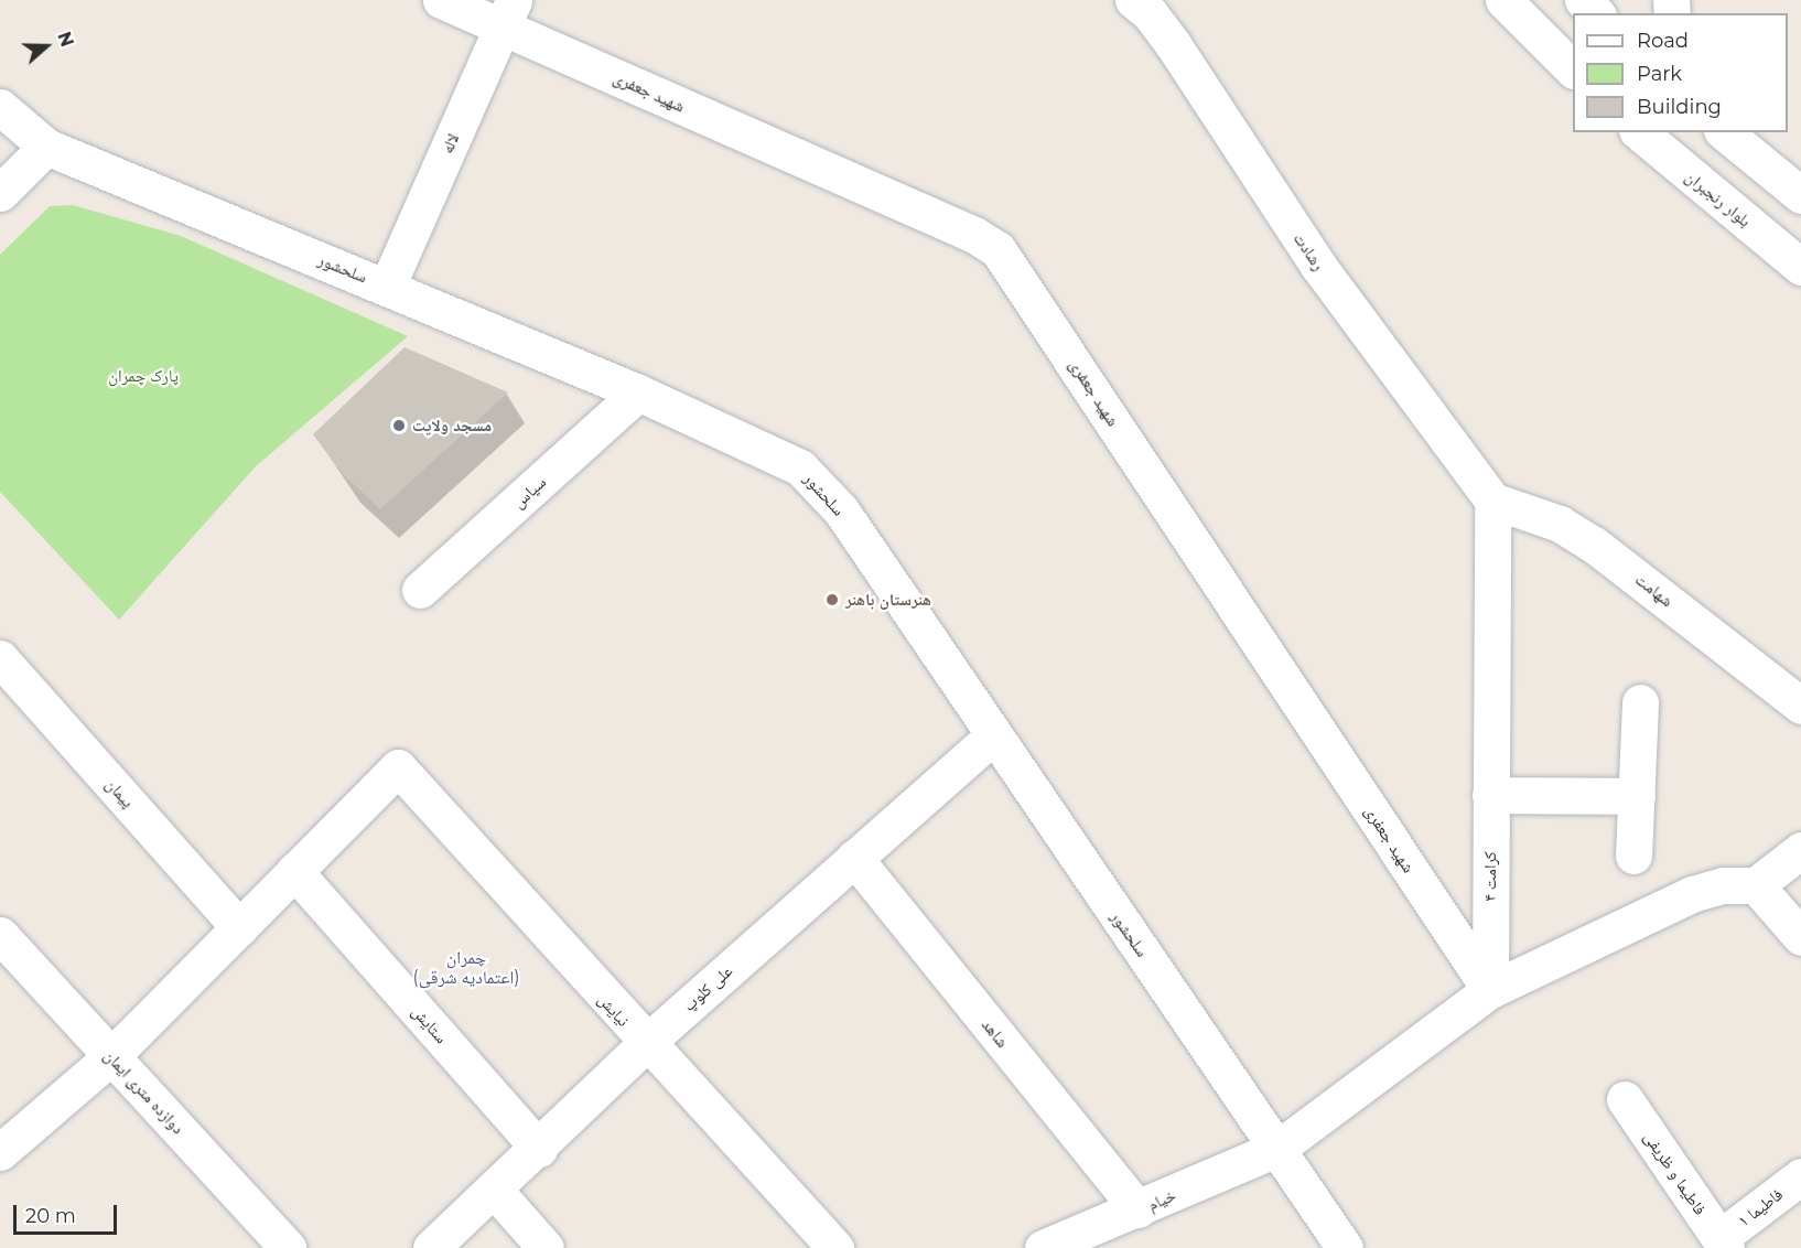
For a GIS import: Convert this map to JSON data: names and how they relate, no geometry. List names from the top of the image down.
{
  "streets": {
    "street": [
      "شهید جعفری",
      "لاله",
      "بلوار رنجبران",
      "رشادت",
      "سلحشور",
      "سپاس",
      "شهامت",
      "پیمان",
      "کرامت ۴",
      "علی کلوپ",
      "نیایش",
      "ستایش",
      "شاهد",
      "دوازده متری ایمان",
      "فاطیما و ظریفی",
      "خیام",
      "فاطیما ۱"
    ]
  },
  "crossings": [
    ["شهید جعفری", "لاله"],
    ["شهید جعفری", "کرامت ۴"],
    ["لاله", "سلحشور"],
    ["رشادت", "شهامت"],
    ["رشادت", "کرامت ۴"],
    ["سلحشور", "سپاس"],
    ["سلحشور", "علی کلوپ"],
    ["سلحشور", "خیام"],
    ["شهامت", "کرامت ۴"],
    ["علی کلوپ", "نیایش"],
    ["علی کلوپ", "ستایش"],
    ["علی کلوپ", "شاهد"],
    ["نیایش", "ستایش"],
    ["شاهد", "خیام"],
    ["فاطیما و ظریفی", "فاطیما ۱"]
  ],
  "districts": ["چمران (اعتمادیه شرقی)"],
  "parks": ["پارک چمران"],
  "places": ["مسجد ولایت", "هنرستان باهنر"],
  "legend": ["Road", "Park", "Building"],
  "scale_bar": "20 m",
  "north": "right"
}
